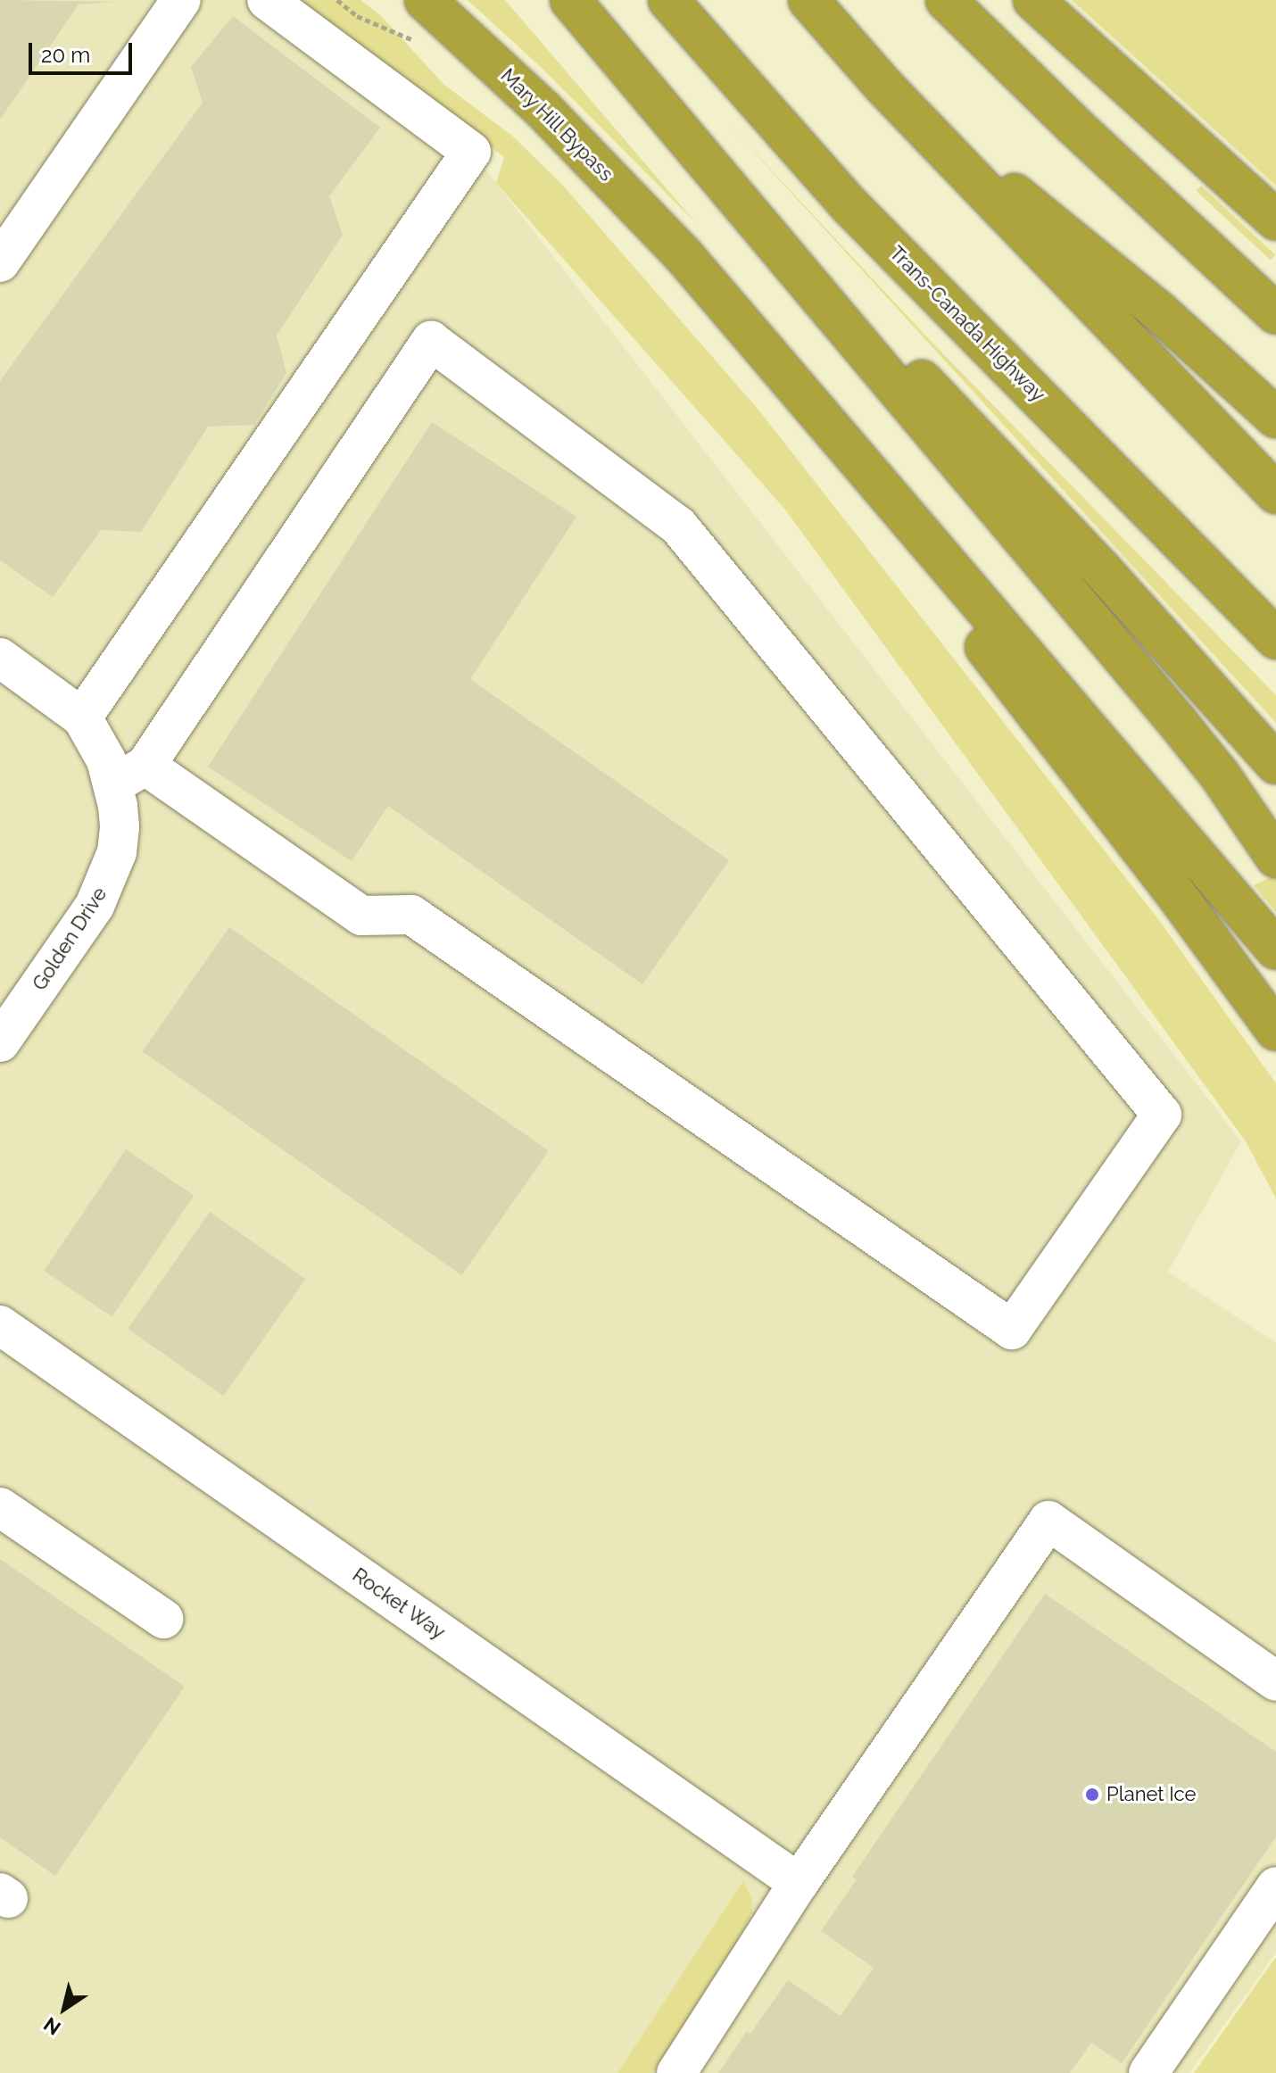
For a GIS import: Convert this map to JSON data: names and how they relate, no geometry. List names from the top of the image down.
{
  "streets": {
    "highway": ["Mary Hill Bypass", "Trans-Canada Highway"],
    "street": ["Golden Drive", "Rocket Way"]
  },
  "places": ["Planet Ice"],
  "scale_bar": "20 m",
  "north": "bottom left"
}
